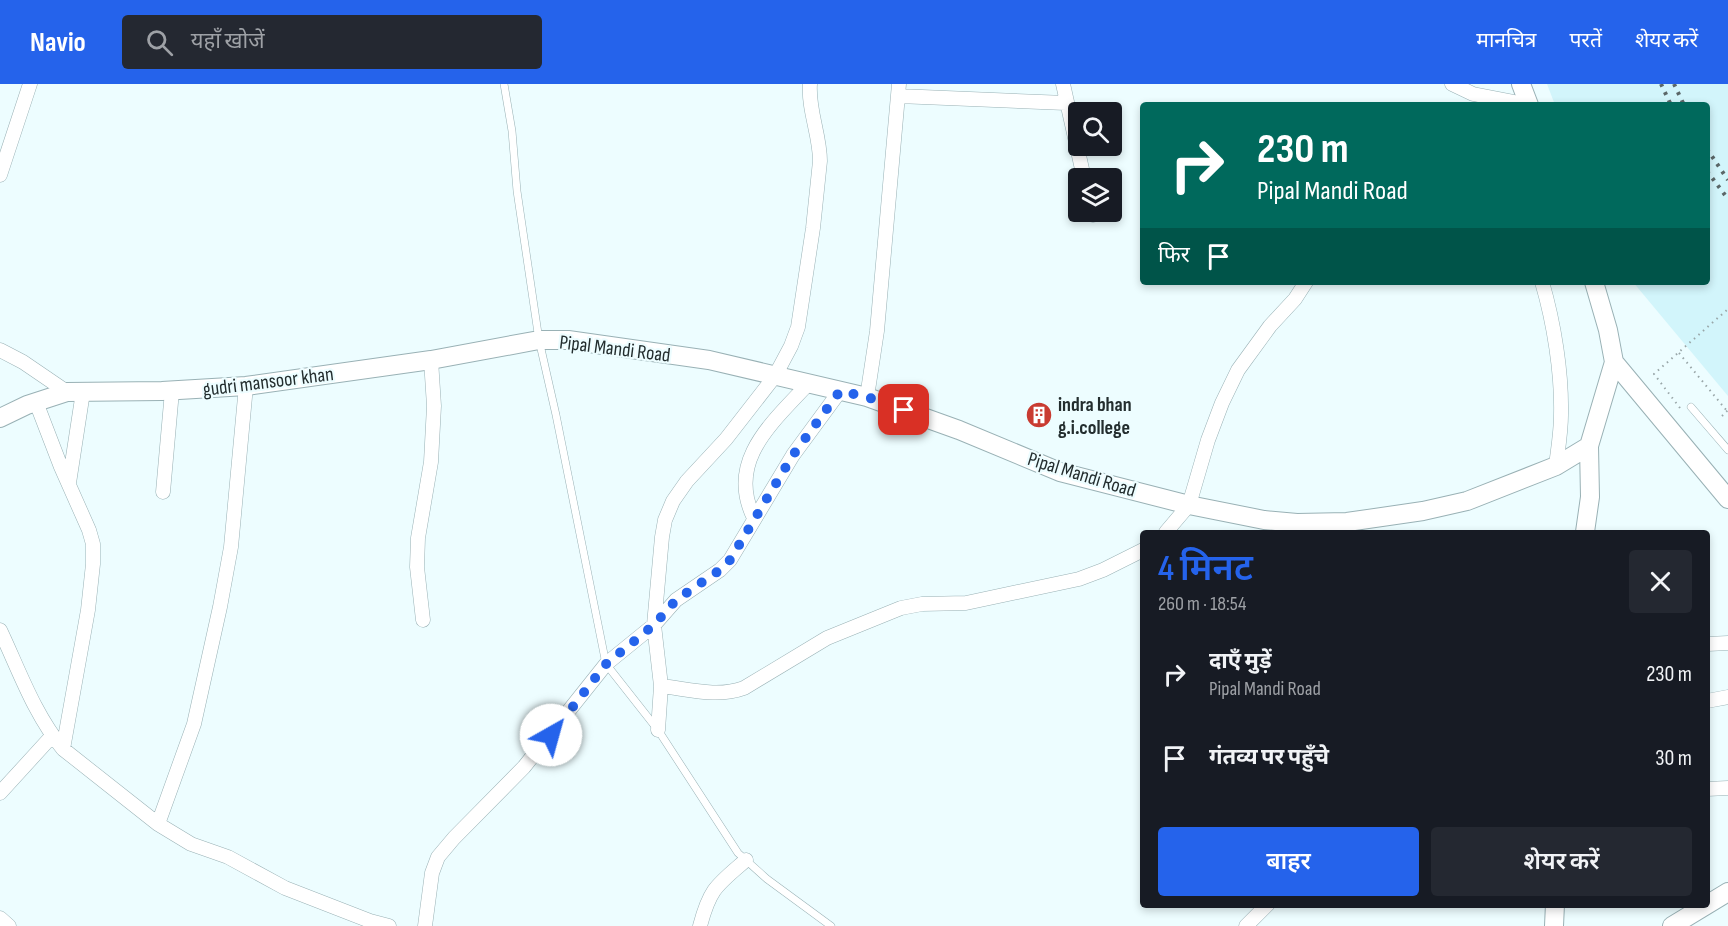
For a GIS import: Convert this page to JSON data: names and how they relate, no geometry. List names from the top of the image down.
{
  "streets": {
    "street": ["Pipal Mandi Road", "gudri mansoor khan"]
  },
  "crossings": [
    ["Pipal Mandi Road", "gudri mansoor khan"]
  ],
  "places": {
    "building": ["indra bhan g.i.college"]
  },
  "page": {
    "header": "Navio",
    "search": "यहाँ खोजें",
    "nav": ["मानचित्र", "परतें", "शेयर करें"],
    "turn": ["230 m", "Pipal Mandi Road"],
    "then": "फिर",
    "heading": ["4 मिनट", "260 m · 18:54"],
    "list": [
      {
        "name": "दाएँ मुड़ें",
        "note": "Pipal Mandi Road",
        "value": "230 m"
      },
      {
        "name": "गंतव्य पर पहुँचे",
        "value": "30 m"
      }
    ],
    "buttons": ["बाहर", "शेयर करें"]
  }
}
